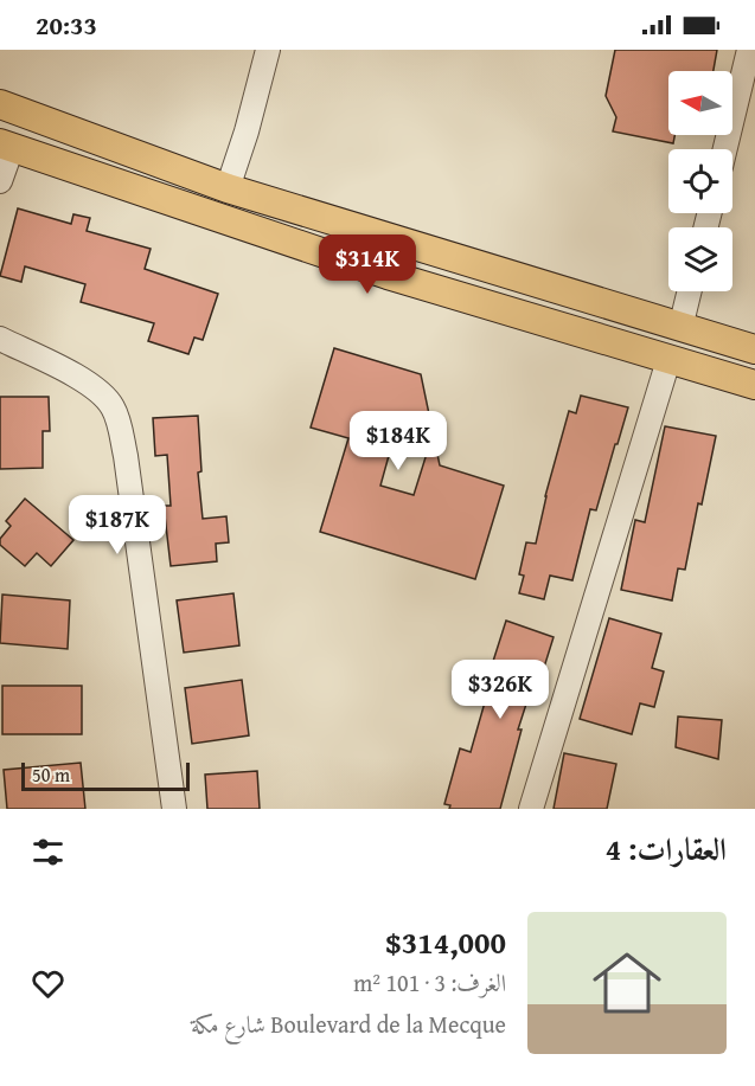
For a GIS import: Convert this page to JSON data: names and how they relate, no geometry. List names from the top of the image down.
{
  "scale_bar": "50 m",
  "north": "left",
  "page": {
    "status": "20:33",
    "price": [
      "$314K",
      "$184K",
      "$187K",
      "$326K"
    ],
    "scale": "50 m",
    "heading": "العقارات: 4",
    "list": [
      {
        "name": "$314,000",
        "note": "الغرف: 3 · 101 m² · Boulevard de la Mecque شارع مكة"
      }
    ]
  }
}
